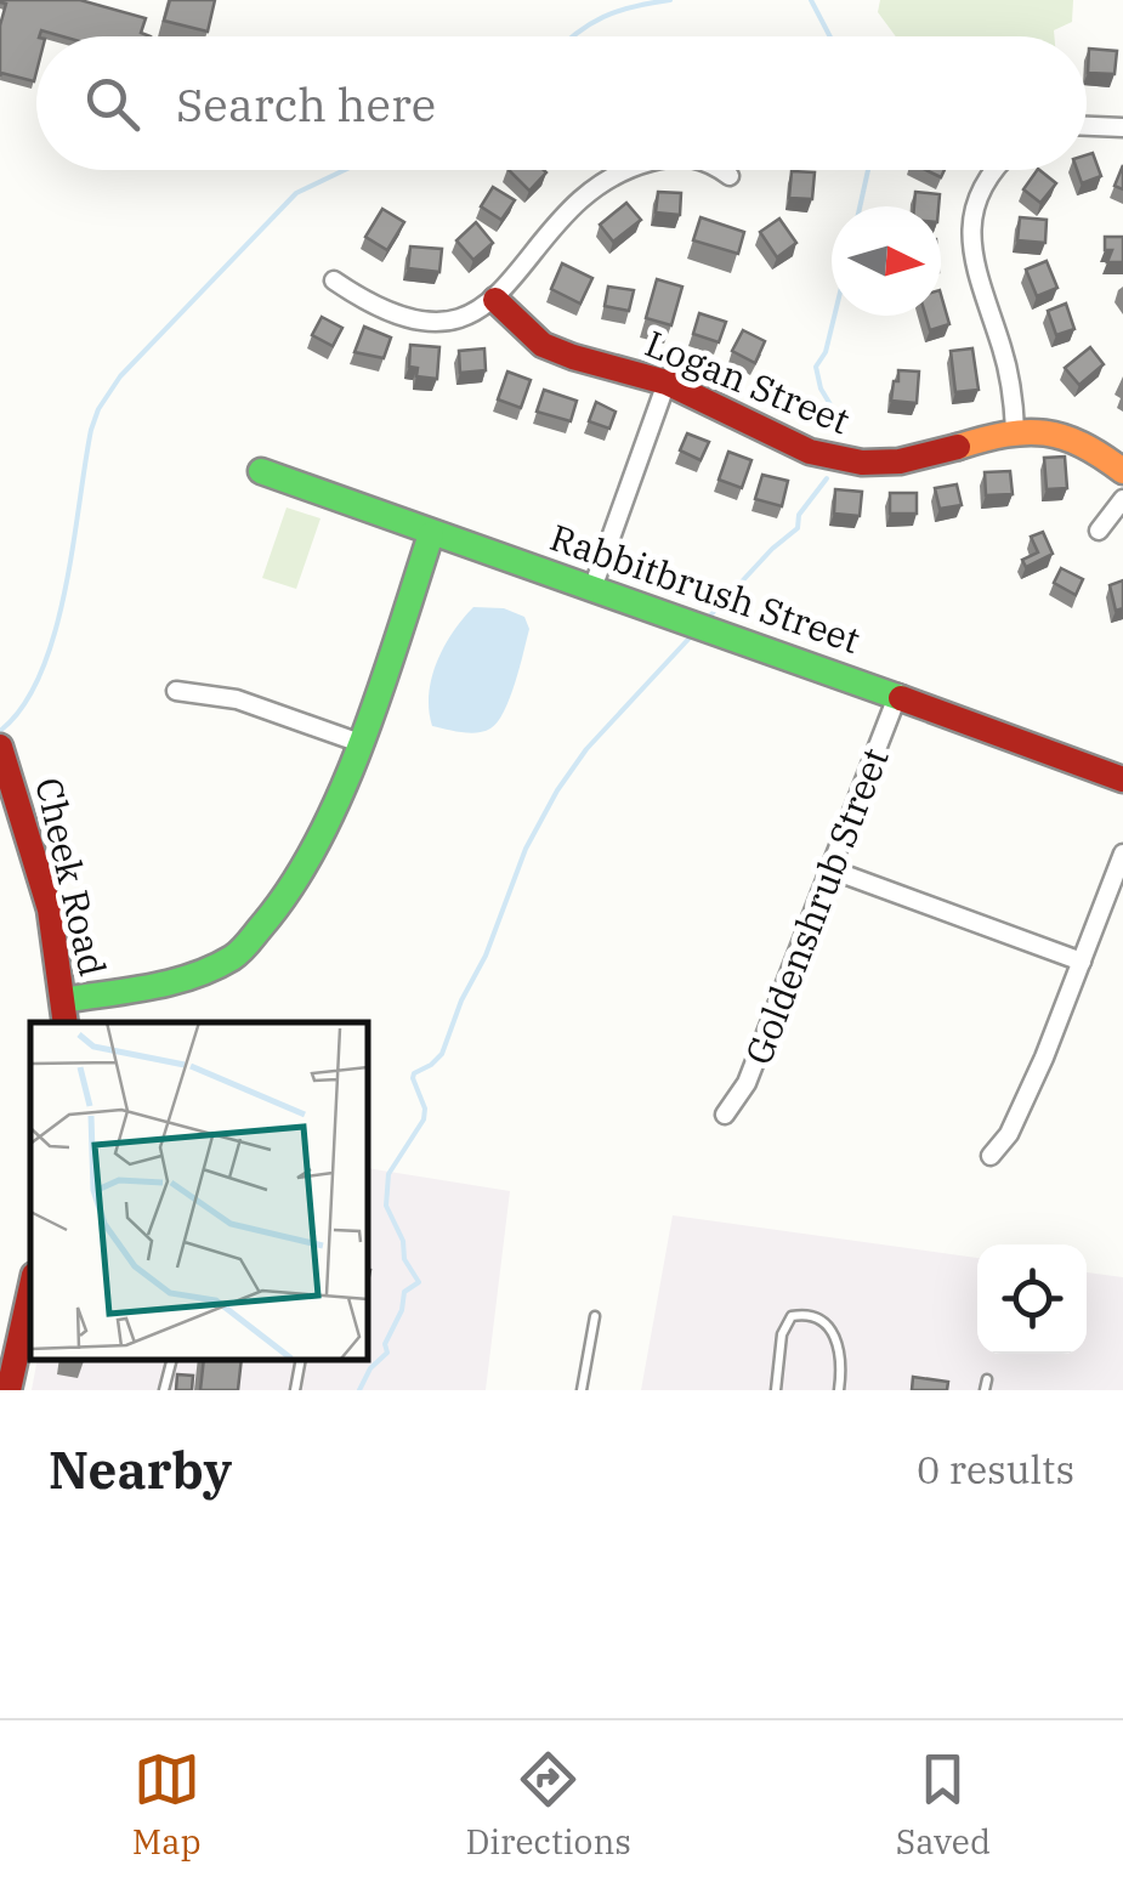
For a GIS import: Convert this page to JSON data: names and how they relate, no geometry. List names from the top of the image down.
{
  "streets": {
    "street": [
      "Logan Street",
      "Rabbitbrush Street",
      "Cheek Road",
      "Goldenshrub Street"
    ]
  },
  "crossings": [
    ["Rabbitbrush Street", "Goldenshrub Street"]
  ],
  "north": "right",
  "page": {
    "search": "Search here",
    "heading": ["Nearby", "0 results"],
    "nav": ["Map", "Directions", "Saved"]
  }
}
